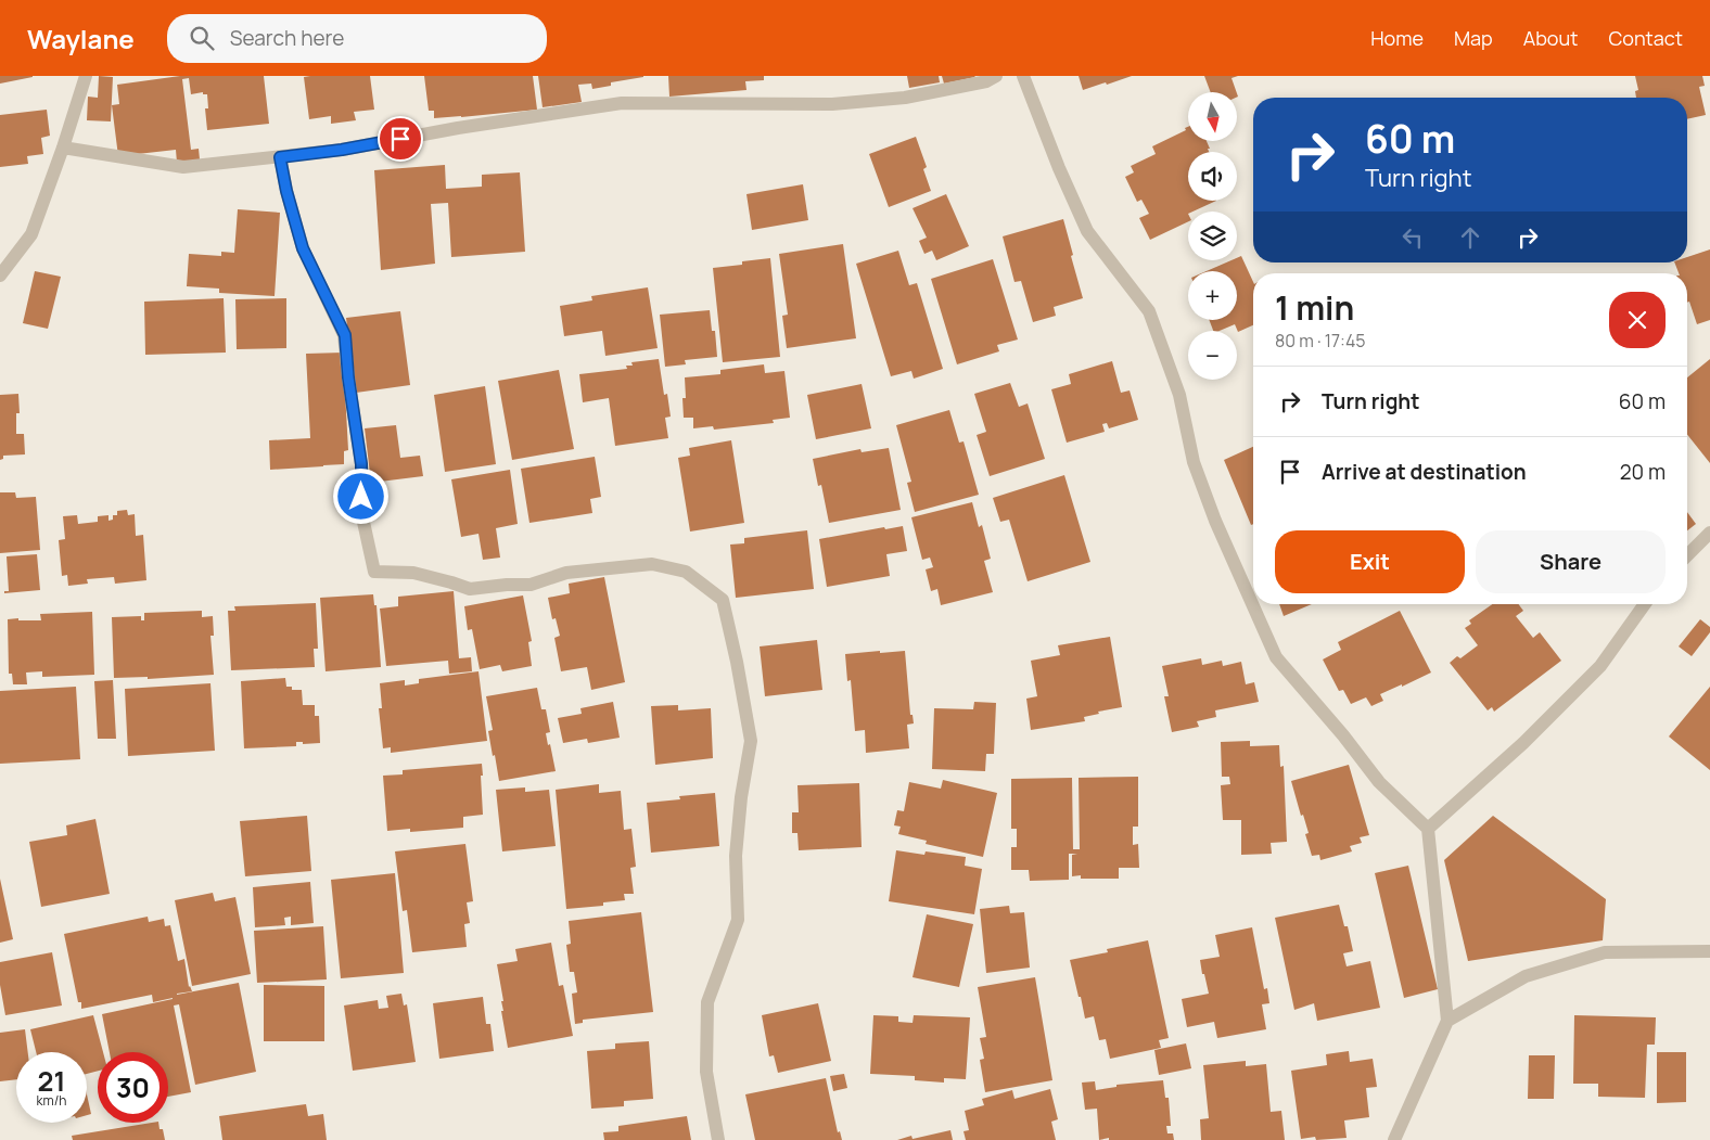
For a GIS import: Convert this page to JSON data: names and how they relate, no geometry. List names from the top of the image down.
{
  "north": "bottom",
  "page": {
    "header": "Waylane",
    "search": "Search here",
    "nav": [
      "Home",
      "Map",
      "About",
      "Contact"
    ],
    "map_buttons": ["+", "−"],
    "turn": ["60 m", "Turn right"],
    "heading": ["1 min", "80 m · 17:45"],
    "list": [
      {
        "name": "Turn right",
        "value": "60 m"
      },
      {
        "name": "Arrive at destination",
        "value": "20 m"
      }
    ],
    "buttons": ["Exit", "Share"],
    "speed": "21 km/h",
    "limit": "30"
  }
}
